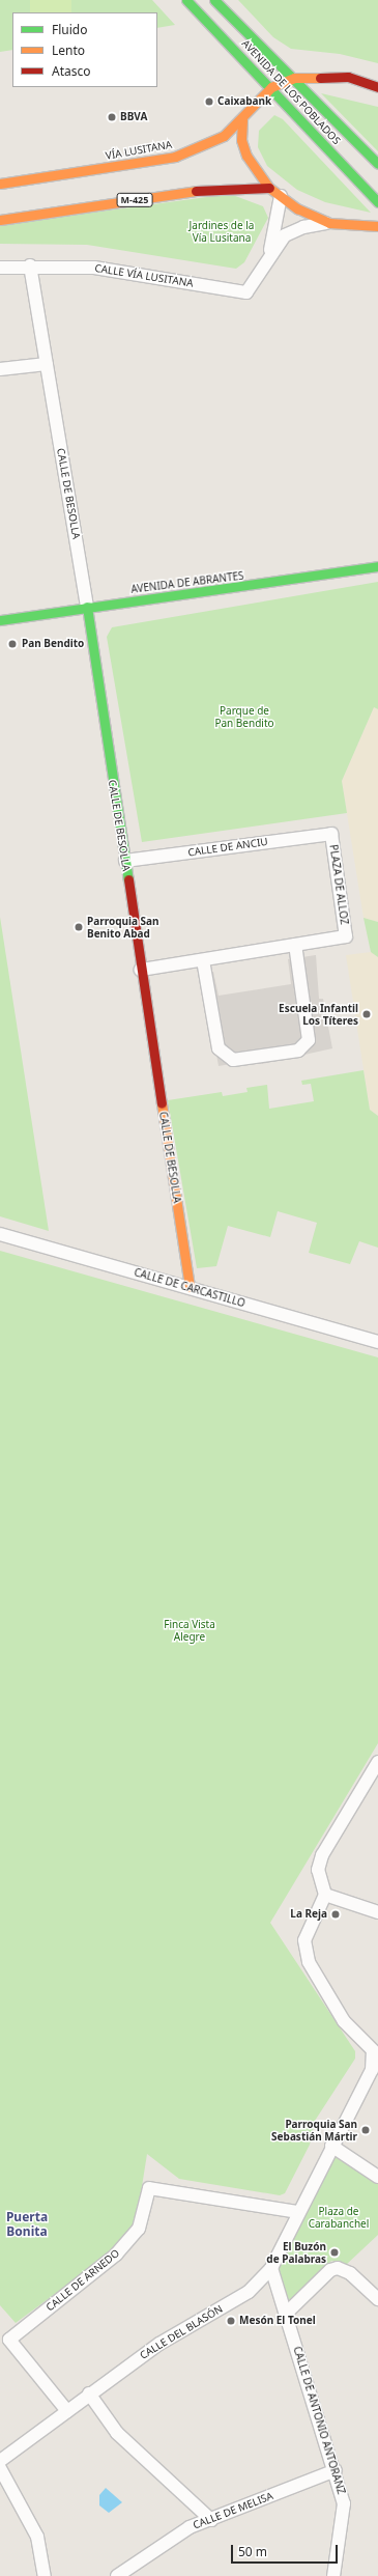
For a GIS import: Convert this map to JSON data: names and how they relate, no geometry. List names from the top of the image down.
{
  "streets": {
    "main road": [
      "AVENIDA DE LOS POBLADOS",
      "VÍA LUSITANA",
      "M-425",
      "CALLE DE BESOLLA",
      "AVENIDA DE ABRANTES"
    ],
    "street": [
      "CALLE VÍA LUSITANA",
      "CALLE DE ANCIU",
      "PLAZA DE ALLOZ",
      "CALLE DE CARCASTILLO",
      "CALLE DE ARNEDO",
      "CALLE DEL BLASÓN",
      "CALLE DE ANTONIO ANTORANZ",
      "CALLE DE MELISA"
    ]
  },
  "crossings": [
    ["AVENIDA DE LOS POBLADOS", "VÍA LUSITANA"],
    ["CALLE VÍA LUSITANA", "CALLE DE BESOLLA"],
    ["CALLE DE BESOLLA", "AVENIDA DE ABRANTES"],
    ["CALLE DE BESOLLA", "CALLE DE ANCIU"],
    ["CALLE DE BESOLLA", "CALLE DE CARCASTILLO"],
    ["CALLE DE ANCIU", "PLAZA DE ALLOZ"],
    ["CALLE DE ARNEDO", "CALLE DEL BLASÓN"],
    ["CALLE DEL BLASÓN", "CALLE DE ANTONIO ANTORANZ"],
    ["CALLE DE ANTONIO ANTORANZ", "CALLE DE MELISA"]
  ],
  "districts": ["Puerta Bonita"],
  "parks": [
    "Jardines de la Vía Lusitana",
    "Parque de Pan Bendito",
    "Finca Vista Alegre",
    "Plaza de Carabanchel"
  ],
  "places": [
    "Caixabank",
    "BBVA",
    "Pan Bendito",
    "Parroquia San Benito Abad",
    "Escuela Infantil Los Títeres",
    "La Reja",
    "Parroquia San Sebastián Mártir",
    "El Buzón de Palabras",
    "Mesón El Tonel"
  ],
  "legend": ["Fluido", "Lento", "Atasco"],
  "scale_bar": "50 m"
}
